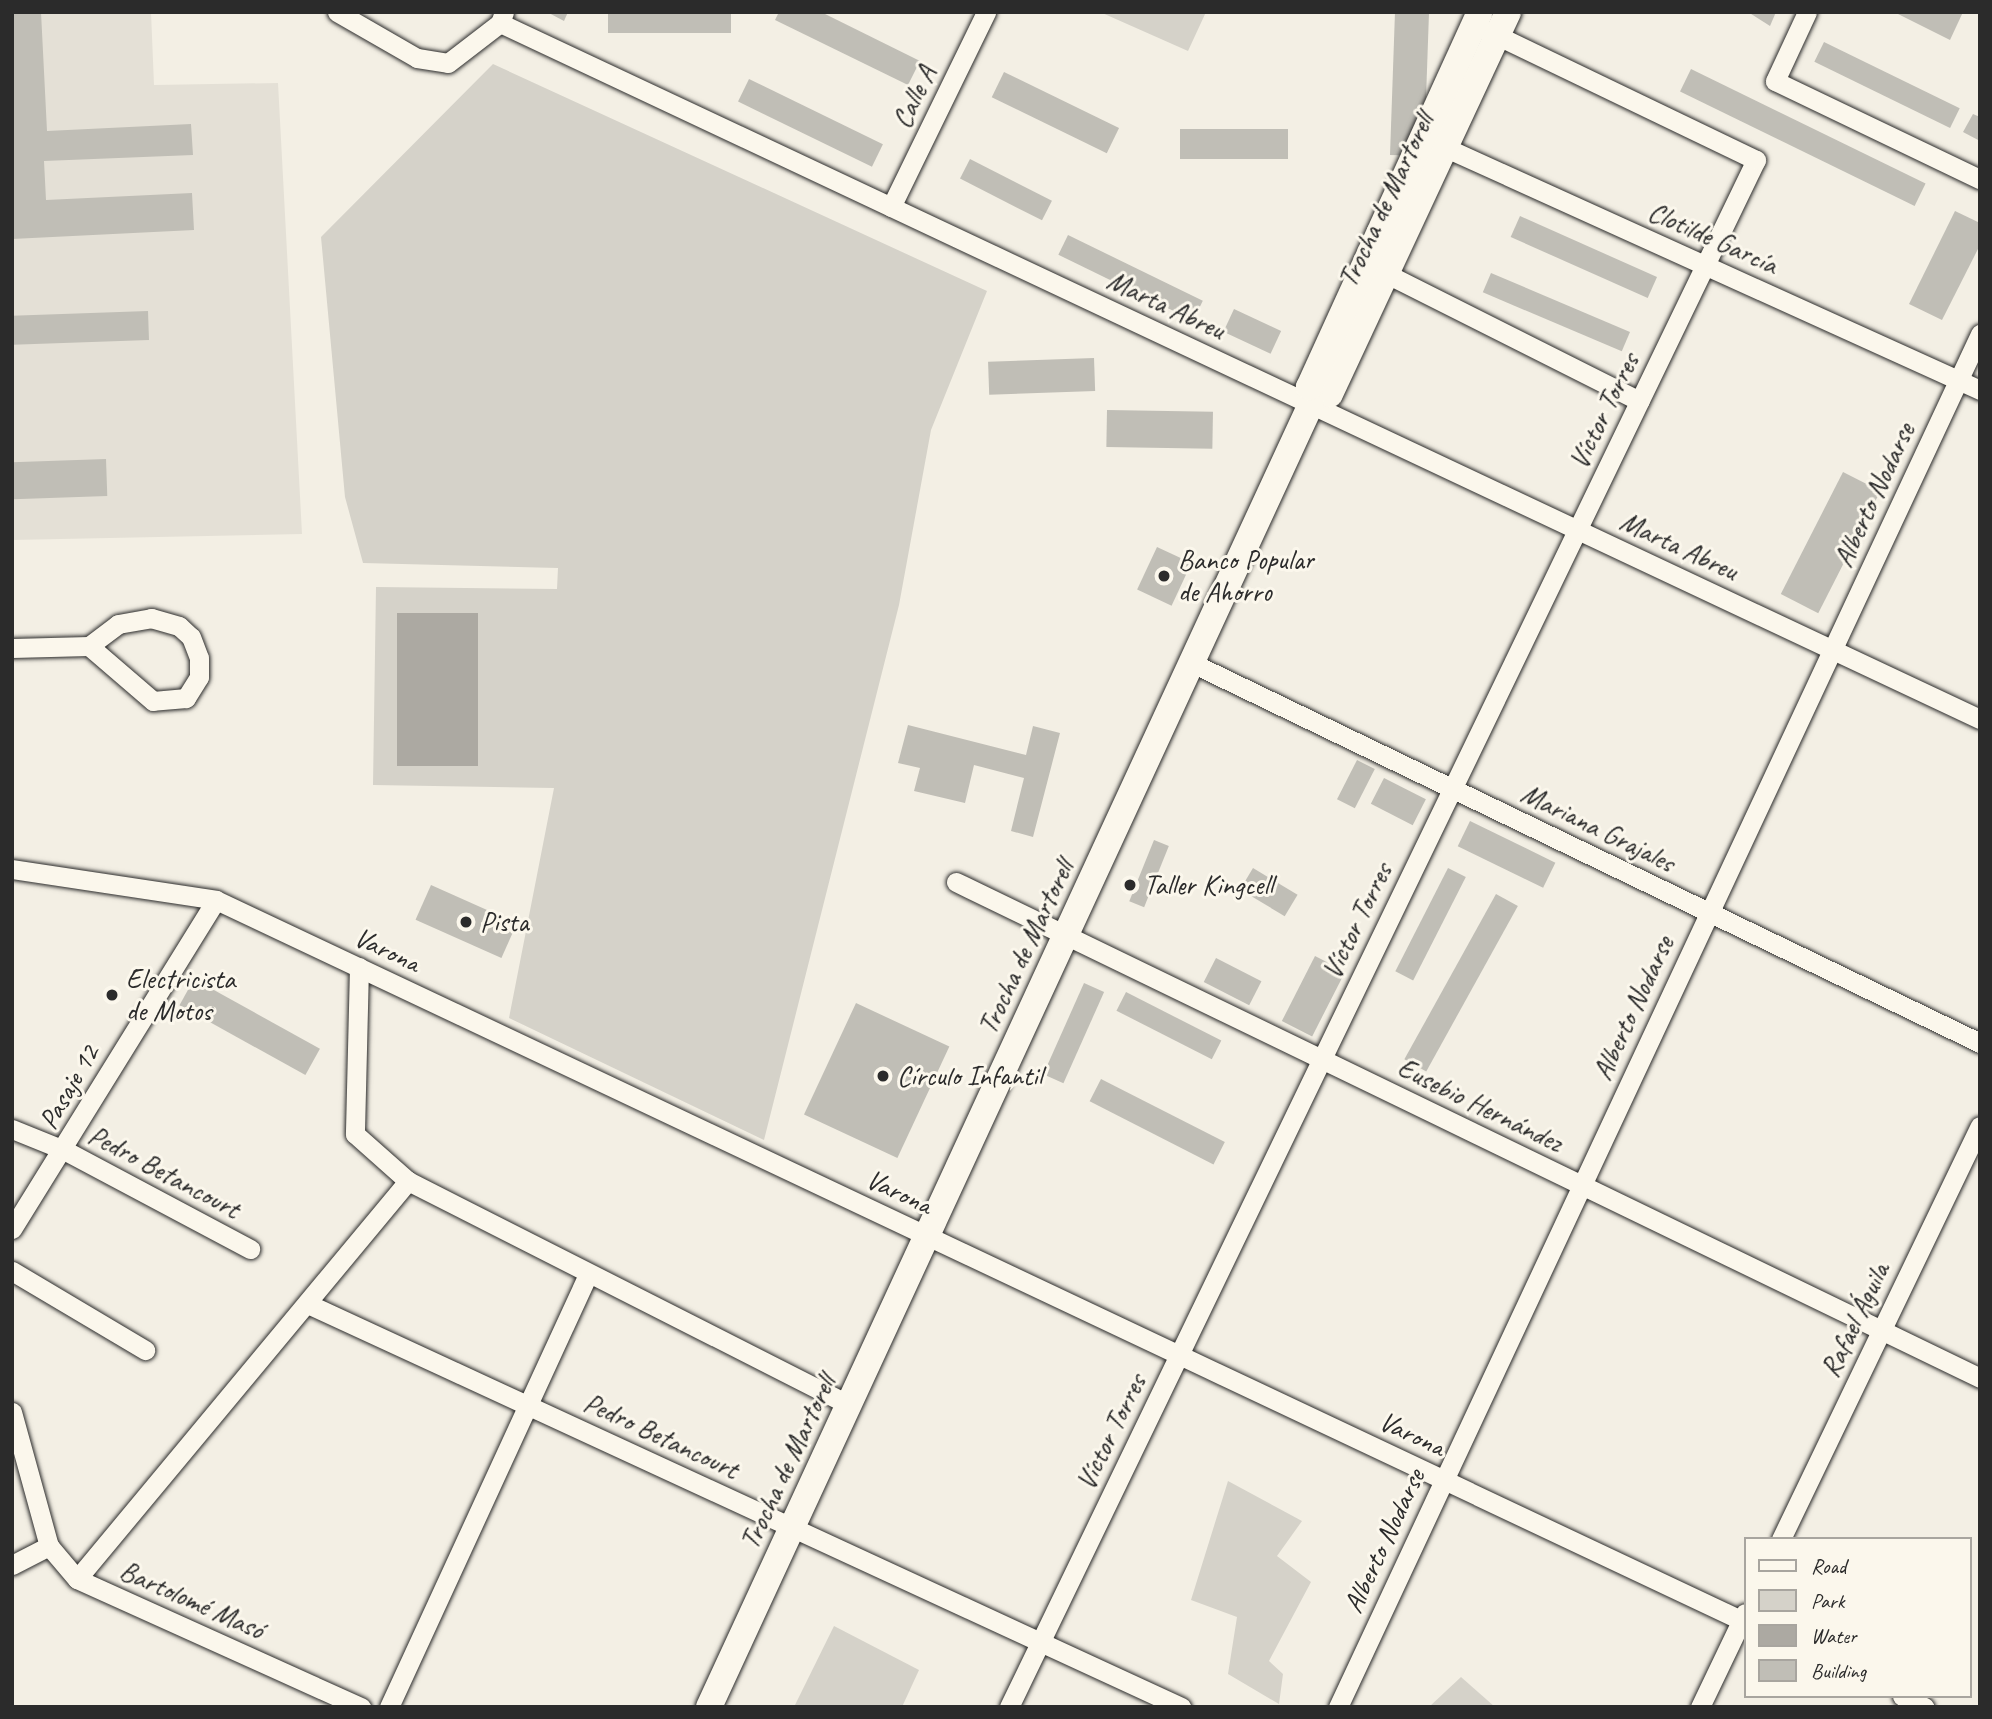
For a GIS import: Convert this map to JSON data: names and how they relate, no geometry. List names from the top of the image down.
{
  "streets": {
    "street": [
      "Calle A",
      "Trocha de Martorell",
      "Clotilde García",
      "Marta Abreu",
      "Víctor Torres",
      "Alberto Nodarse",
      "Mariana Grajales",
      "Varona",
      "Pasaje 12",
      "Eusebio Hernández",
      "Pedro Betancourt",
      "Rafael Águila",
      "Bartolomé Masó"
    ]
  },
  "crossings": [
    ["Calle A", "Marta Abreu"],
    ["Trocha de Martorell", "Clotilde García"],
    ["Trocha de Martorell", "Marta Abreu"],
    ["Trocha de Martorell", "Víctor Torres"],
    ["Trocha de Martorell", "Mariana Grajales"],
    ["Trocha de Martorell", "Varona"],
    ["Trocha de Martorell", "Eusebio Hernández"],
    ["Trocha de Martorell", "Pedro Betancourt"],
    ["Clotilde García", "Víctor Torres"],
    ["Clotilde García", "Alberto Nodarse"],
    ["Marta Abreu", "Víctor Torres"],
    ["Marta Abreu", "Alberto Nodarse"],
    ["Víctor Torres", "Mariana Grajales"],
    ["Víctor Torres", "Varona"],
    ["Víctor Torres", "Eusebio Hernández"],
    ["Víctor Torres", "Pedro Betancourt"],
    ["Alberto Nodarse", "Mariana Grajales"],
    ["Alberto Nodarse", "Varona"],
    ["Alberto Nodarse", "Eusebio Hernández"],
    ["Varona", "Pasaje 12"],
    ["Pasaje 12", "Pedro Betancourt"],
    ["Eusebio Hernández", "Rafael Águila"]
  ],
  "places": [
    "Banco Popular de Ahorro",
    "Taller Kingcell",
    "Pista",
    "Electricista de Motos",
    "Círculo Infantil"
  ],
  "legend": [
    "Road",
    "Park",
    "Water",
    "Building"
  ]
}
